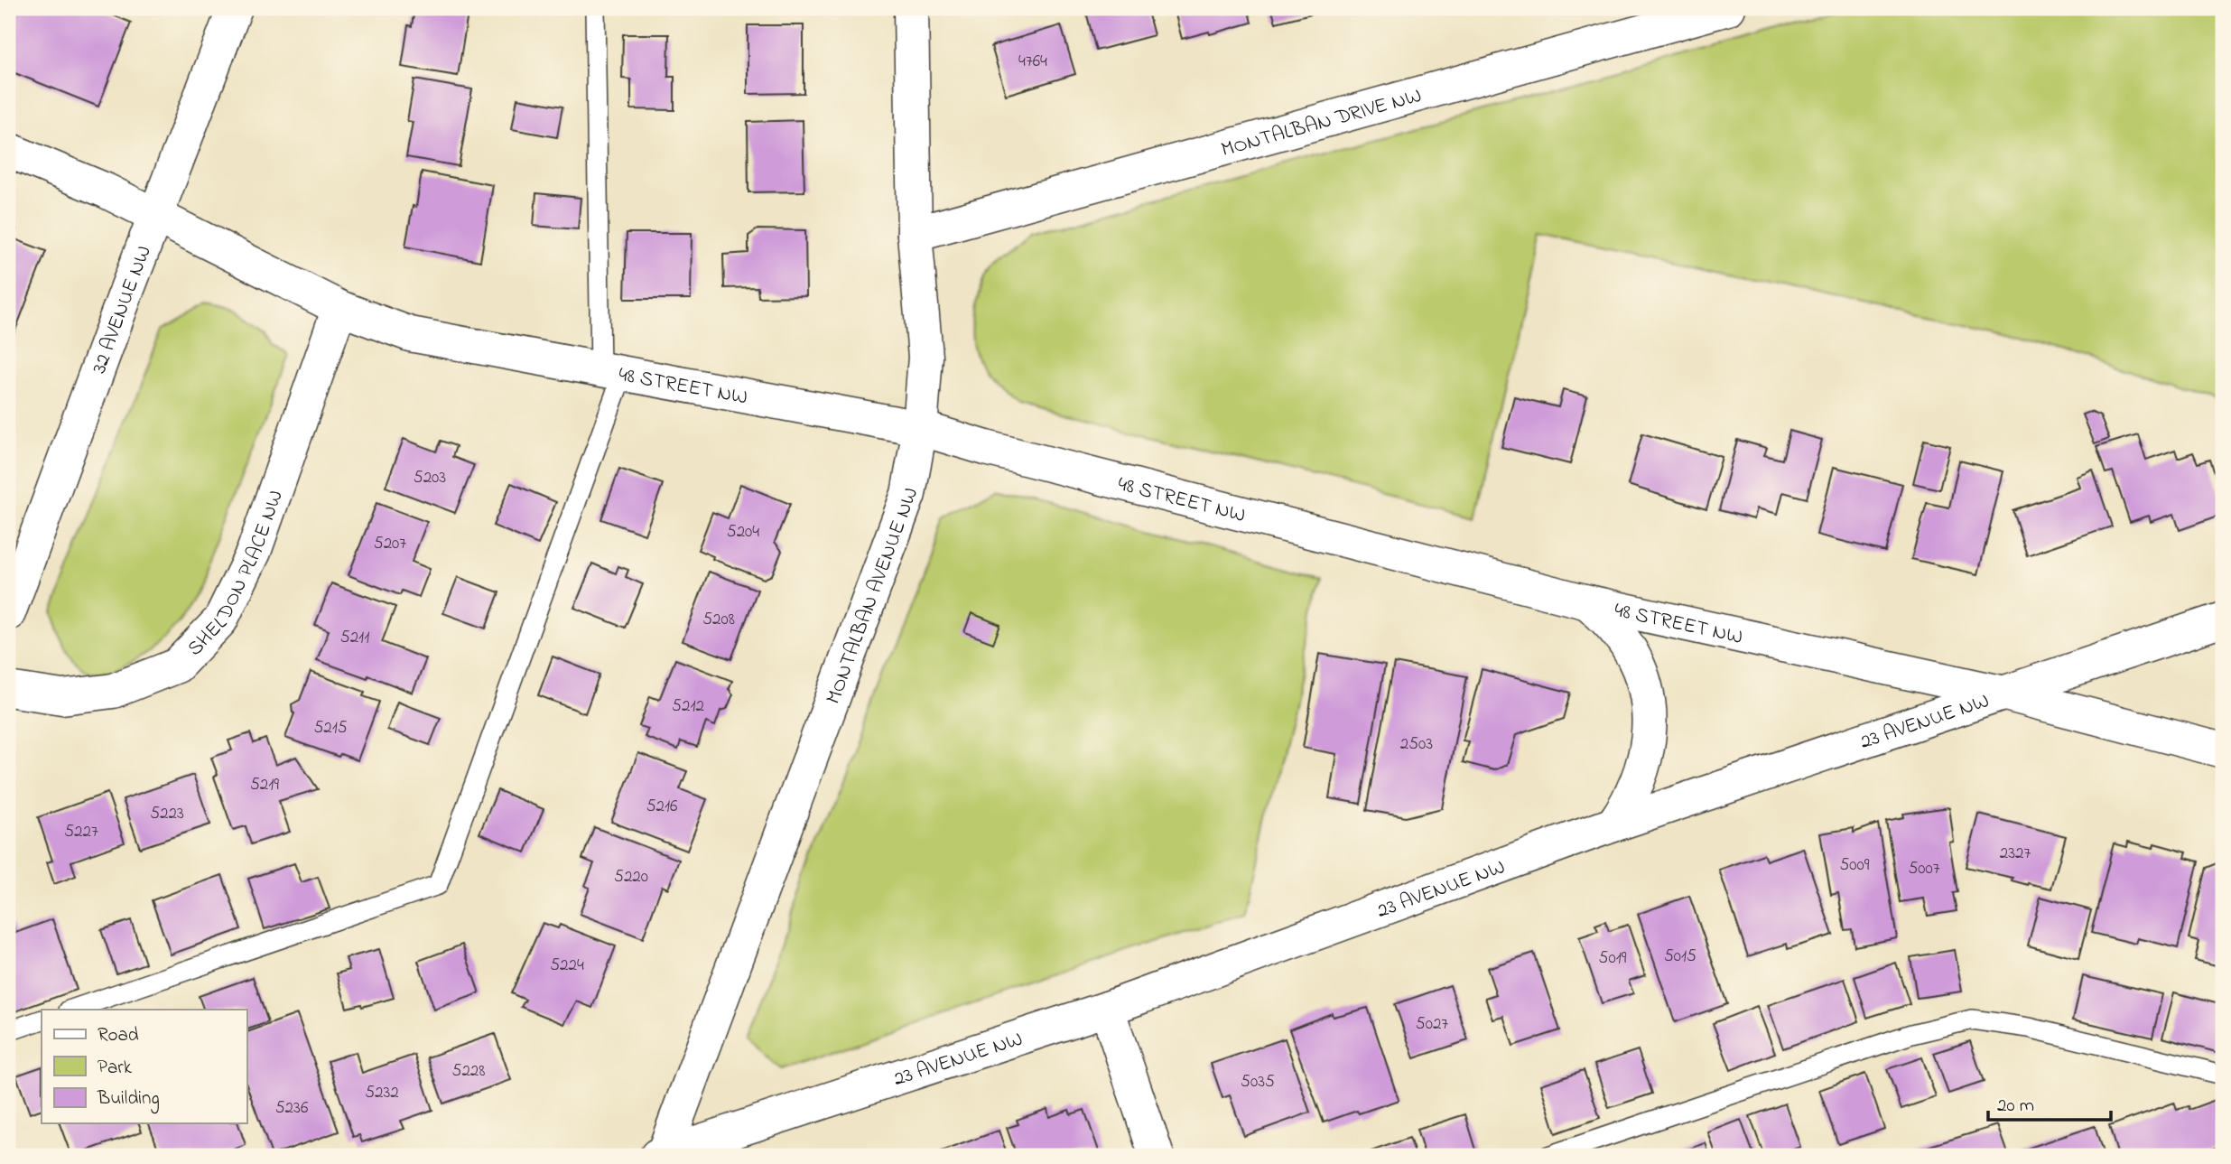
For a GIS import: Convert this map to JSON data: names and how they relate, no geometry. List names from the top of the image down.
{
  "streets": {
    "street": [
      "MONTALBAN DRIVE NW",
      "32 AVENUE NW",
      "48 STREET NW",
      "SHELDON PLACE NW",
      "MONTALBAN AVENUE NW",
      "23 AVENUE NW"
    ]
  },
  "crossings": [
    ["MONTALBAN DRIVE NW", "MONTALBAN AVENUE NW"],
    ["32 AVENUE NW", "48 STREET NW"],
    ["48 STREET NW", "SHELDON PLACE NW"],
    ["48 STREET NW", "MONTALBAN AVENUE NW"],
    ["48 STREET NW", "23 AVENUE NW"],
    ["MONTALBAN AVENUE NW", "23 AVENUE NW"]
  ],
  "house_numbers": [
    "4764",
    "5203",
    "5204",
    "5207",
    "5208",
    "5211",
    "5212",
    "5215",
    "2503",
    "5219",
    "5216",
    "5223",
    "5227",
    "2327",
    "5009",
    "5007",
    "5220",
    "5015",
    "5019",
    "5224",
    "5027",
    "5228",
    "5035",
    "5232",
    "5236"
  ],
  "legend": ["Road", "Park", "Building"],
  "scale_bar": "20 m"
}
